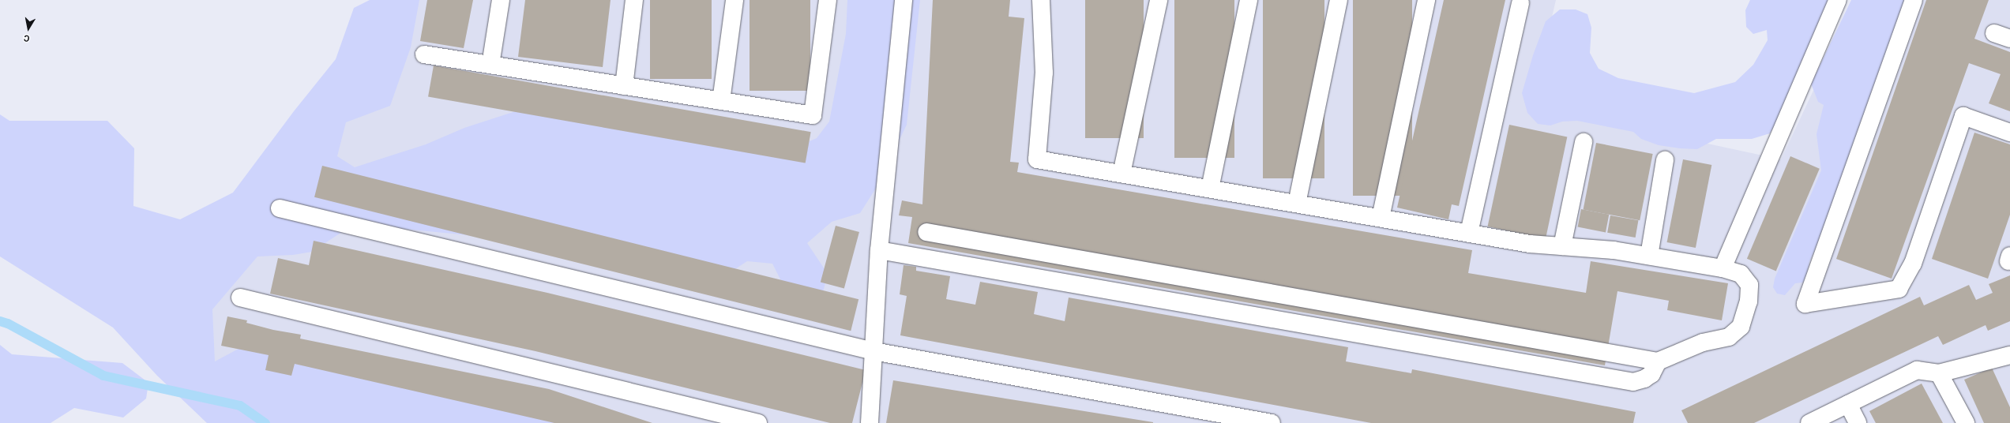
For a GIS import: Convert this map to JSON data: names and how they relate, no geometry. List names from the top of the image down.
{
  "north": "bottom"
}
